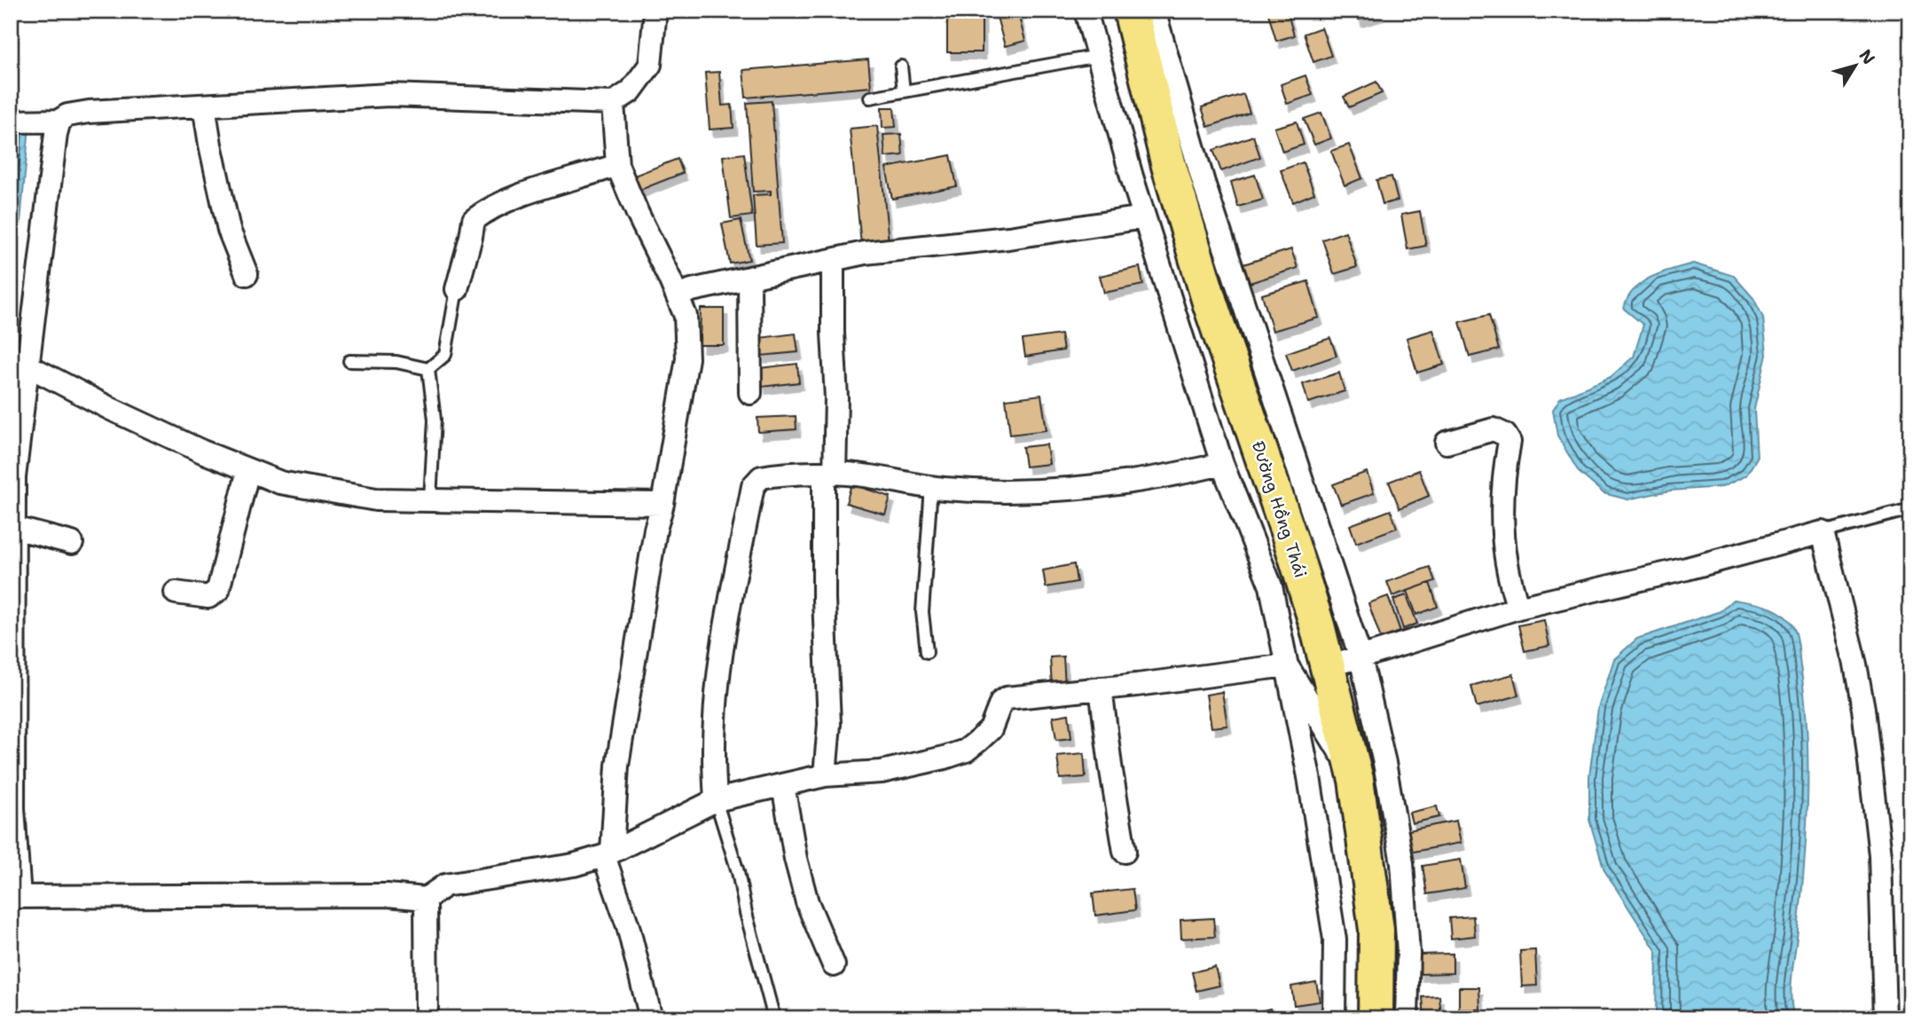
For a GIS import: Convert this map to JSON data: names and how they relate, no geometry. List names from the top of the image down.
{
  "streets": {
    "main road": ["Đường Hồng Thái"]
  },
  "north": "top right"
}
